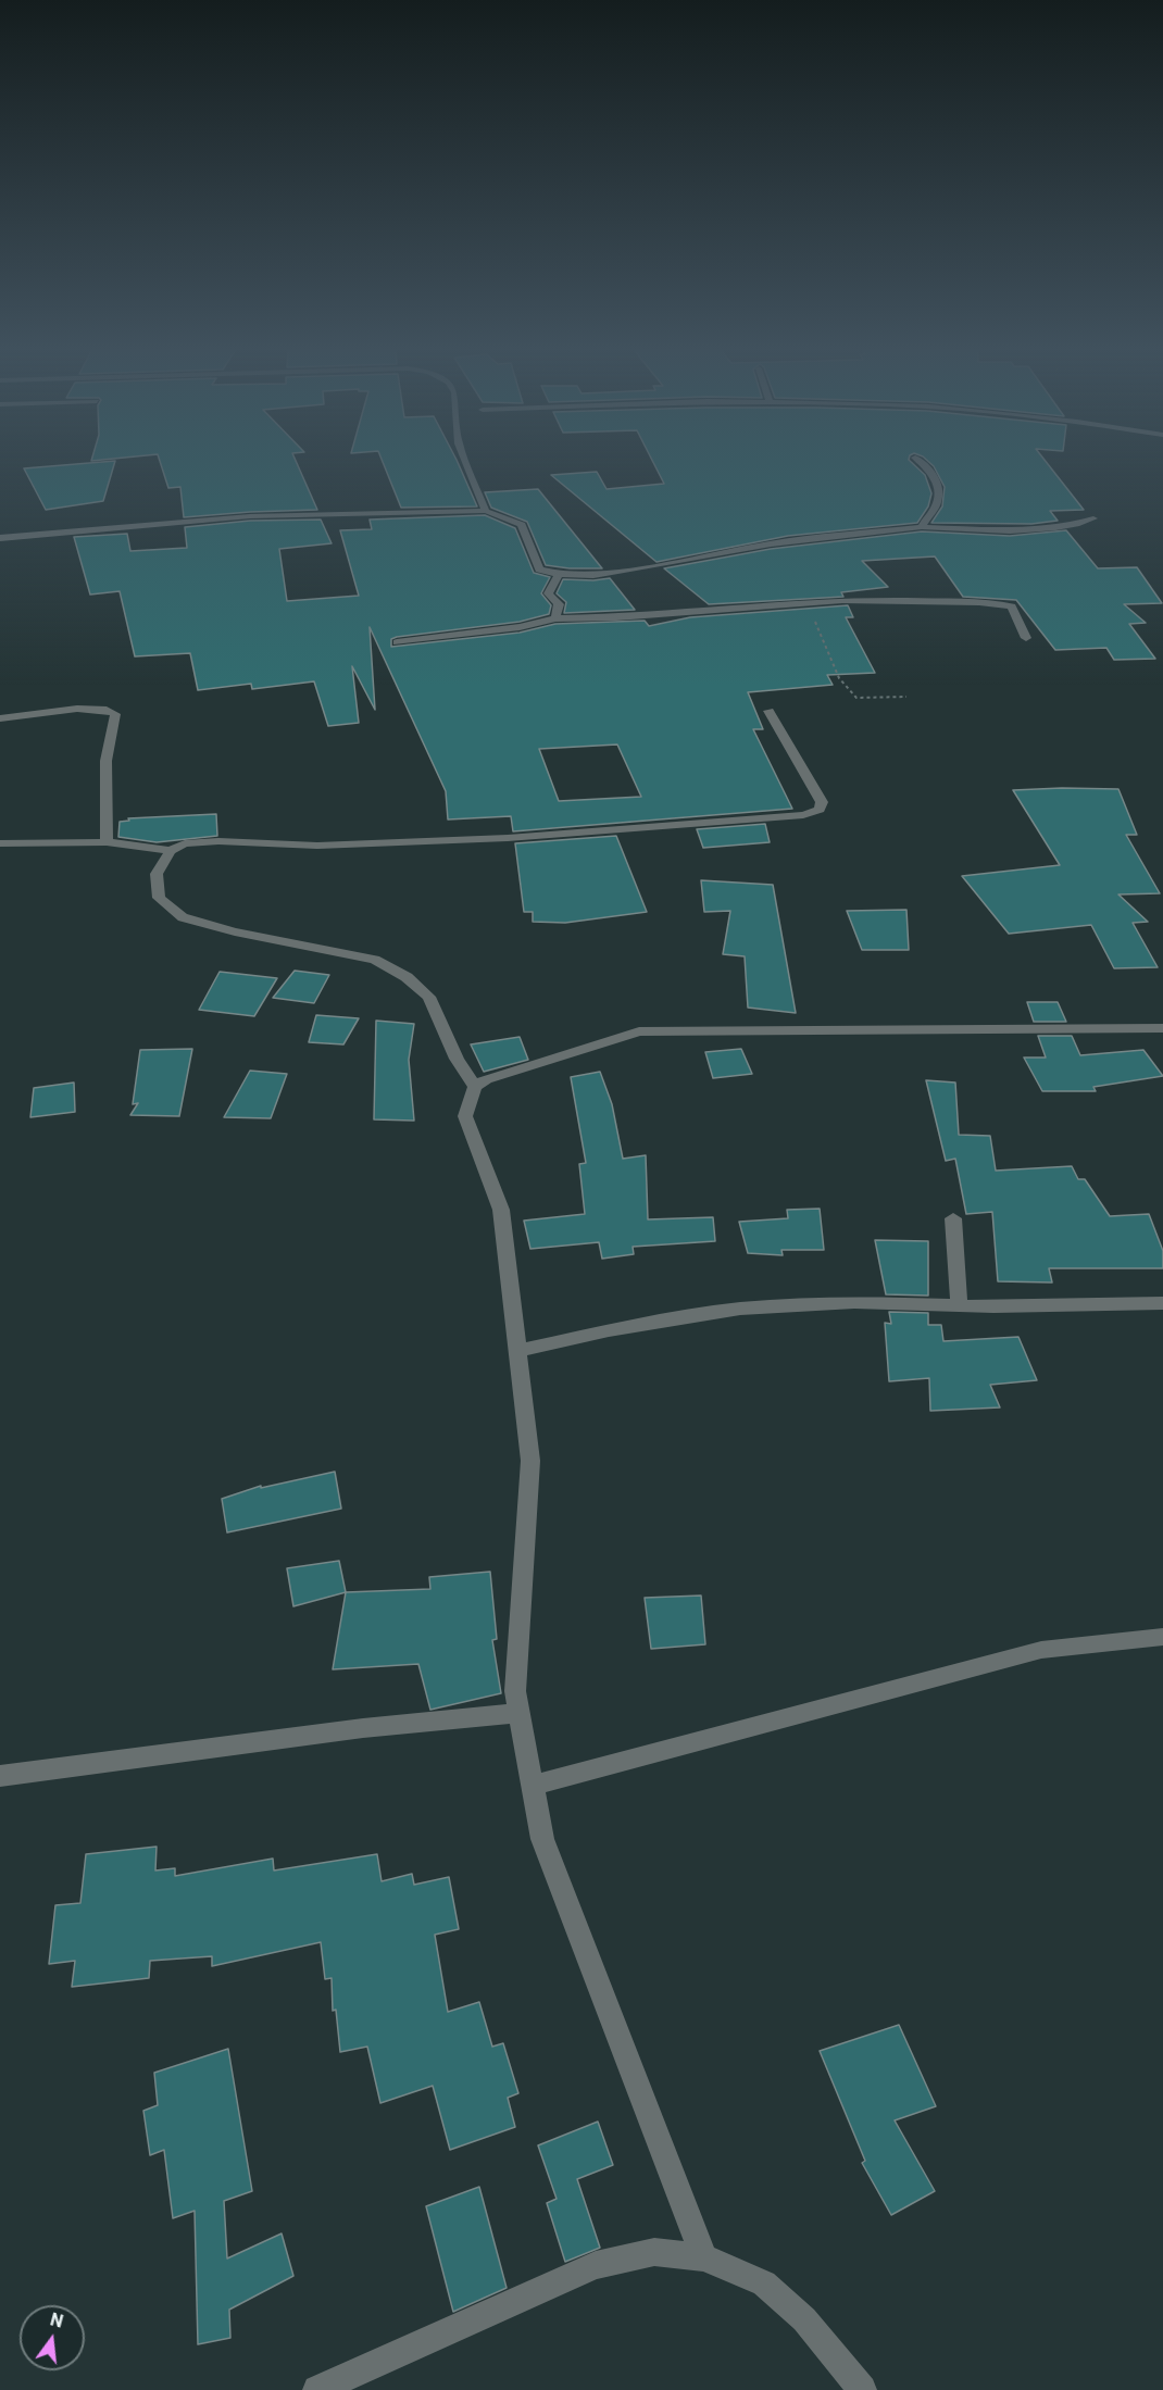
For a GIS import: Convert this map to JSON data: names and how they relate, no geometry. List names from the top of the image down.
{
  "north": "top"
}
